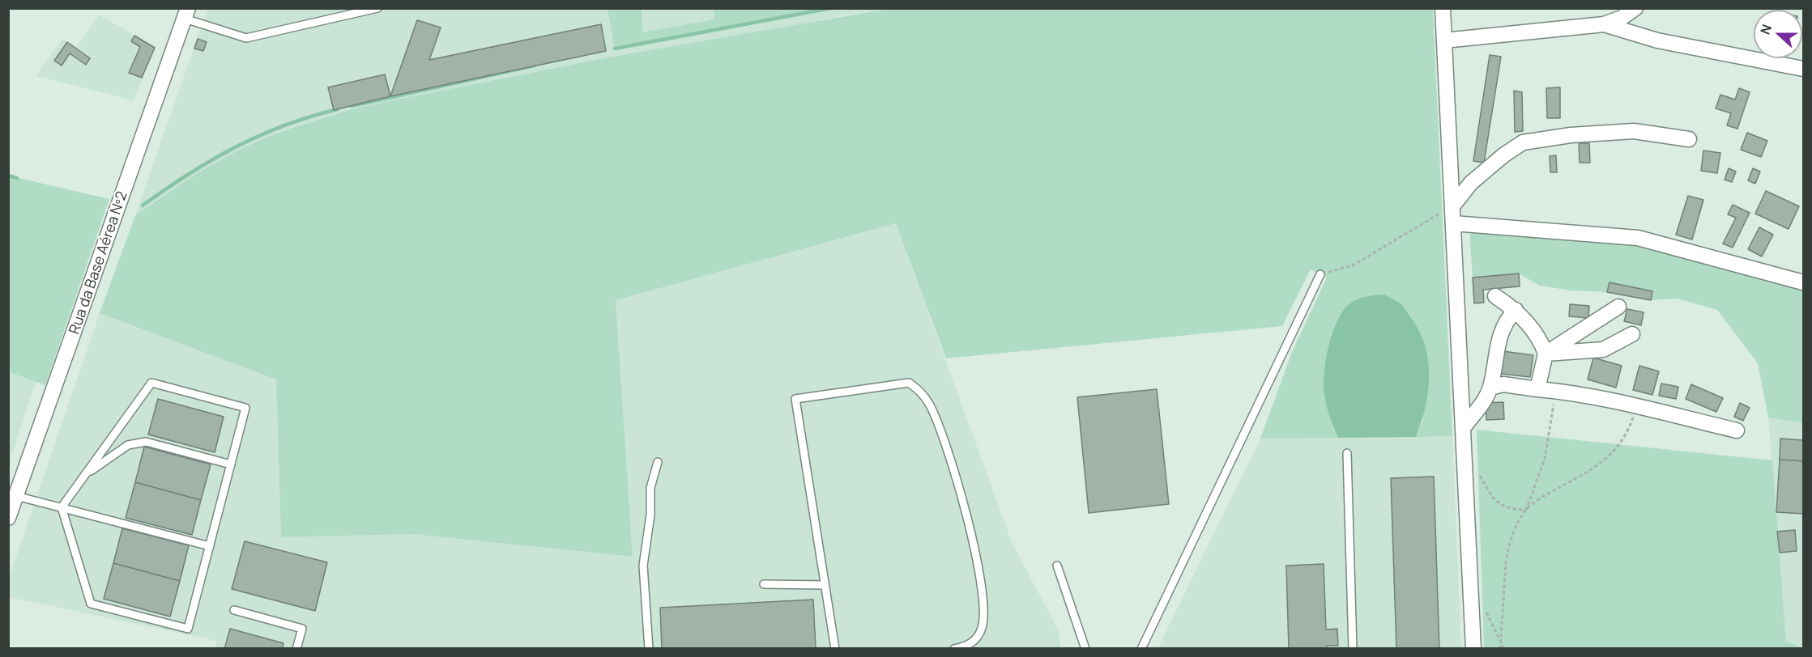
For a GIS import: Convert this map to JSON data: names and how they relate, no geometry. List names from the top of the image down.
{
  "streets": {
    "street": ["Rua da Base Aérea Nº2"]
  },
  "north": "left"
}
